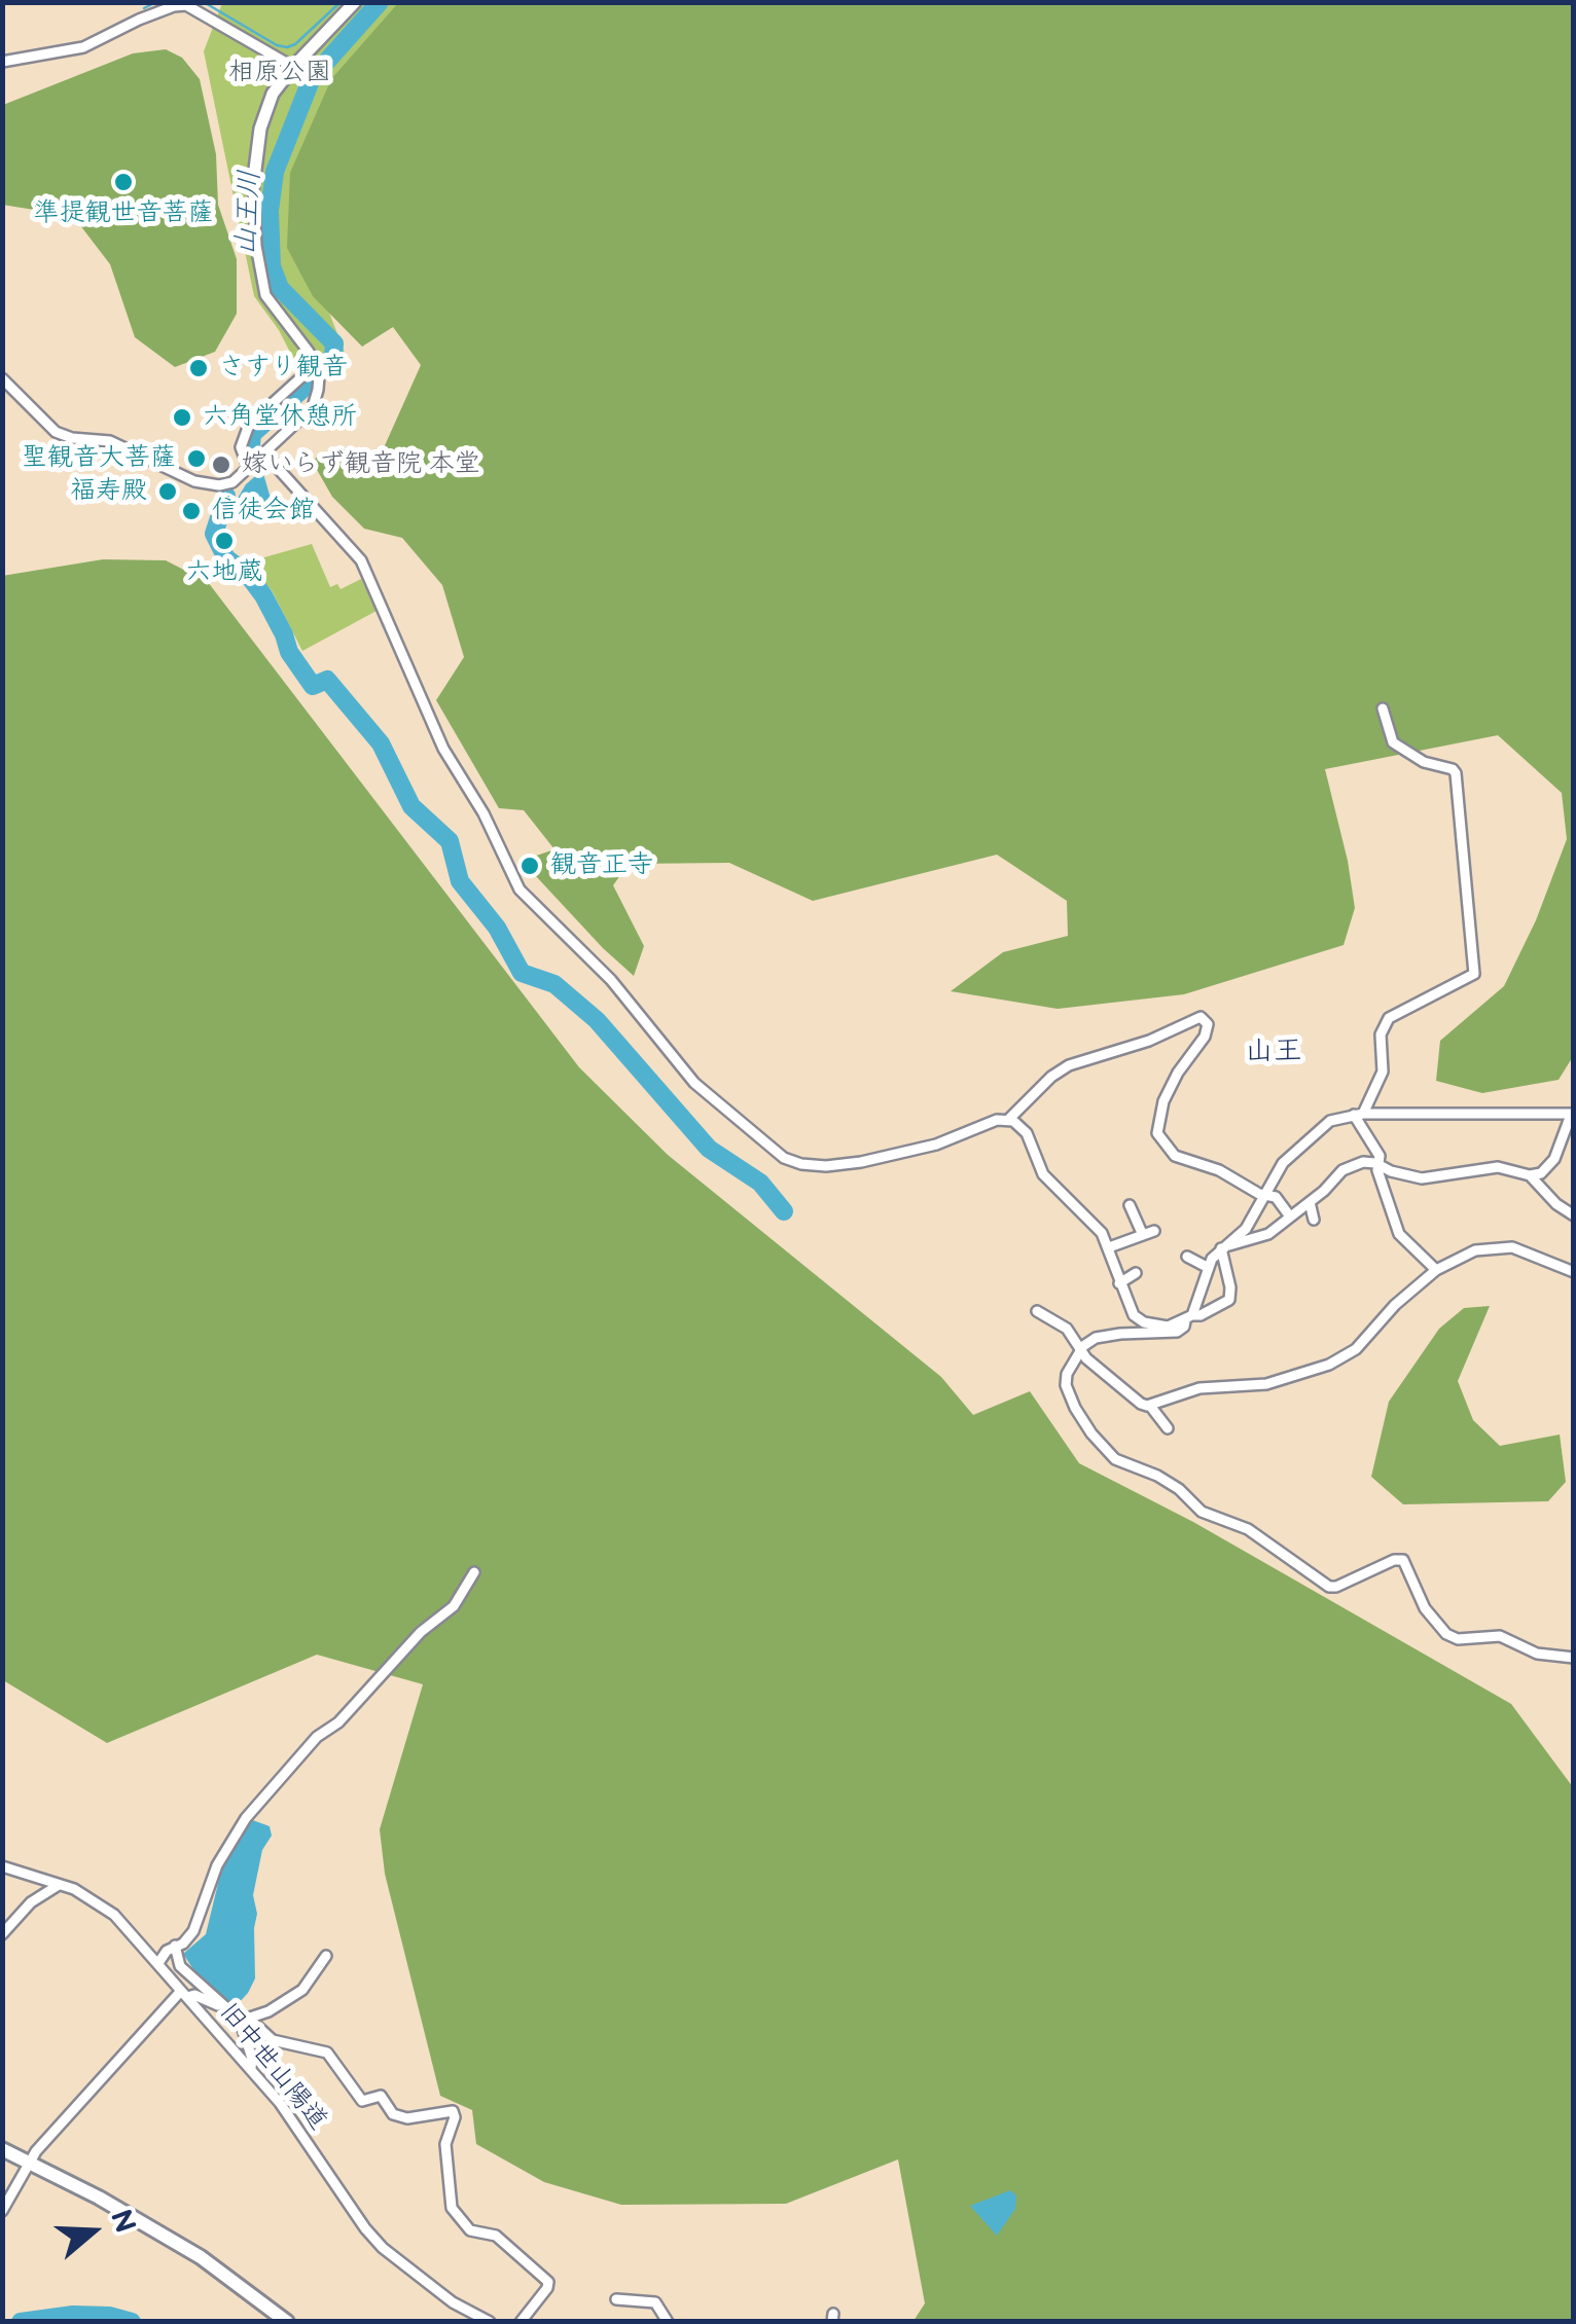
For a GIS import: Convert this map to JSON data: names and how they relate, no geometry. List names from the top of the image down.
{
  "streets": {
    "street": ["旧中世山陽道"]
  },
  "districts": ["山王"],
  "water": ["山王川"],
  "parks": ["相原公園"],
  "places": [
    "準提観世音菩薩",
    "さすり観音",
    "六角堂休憩所",
    "聖観音大菩薩",
    "嫁いらず観音院 本堂",
    "福寿殿",
    "信徒会館",
    "六地蔵",
    "観音正寺"
  ],
  "north": "right"
}
